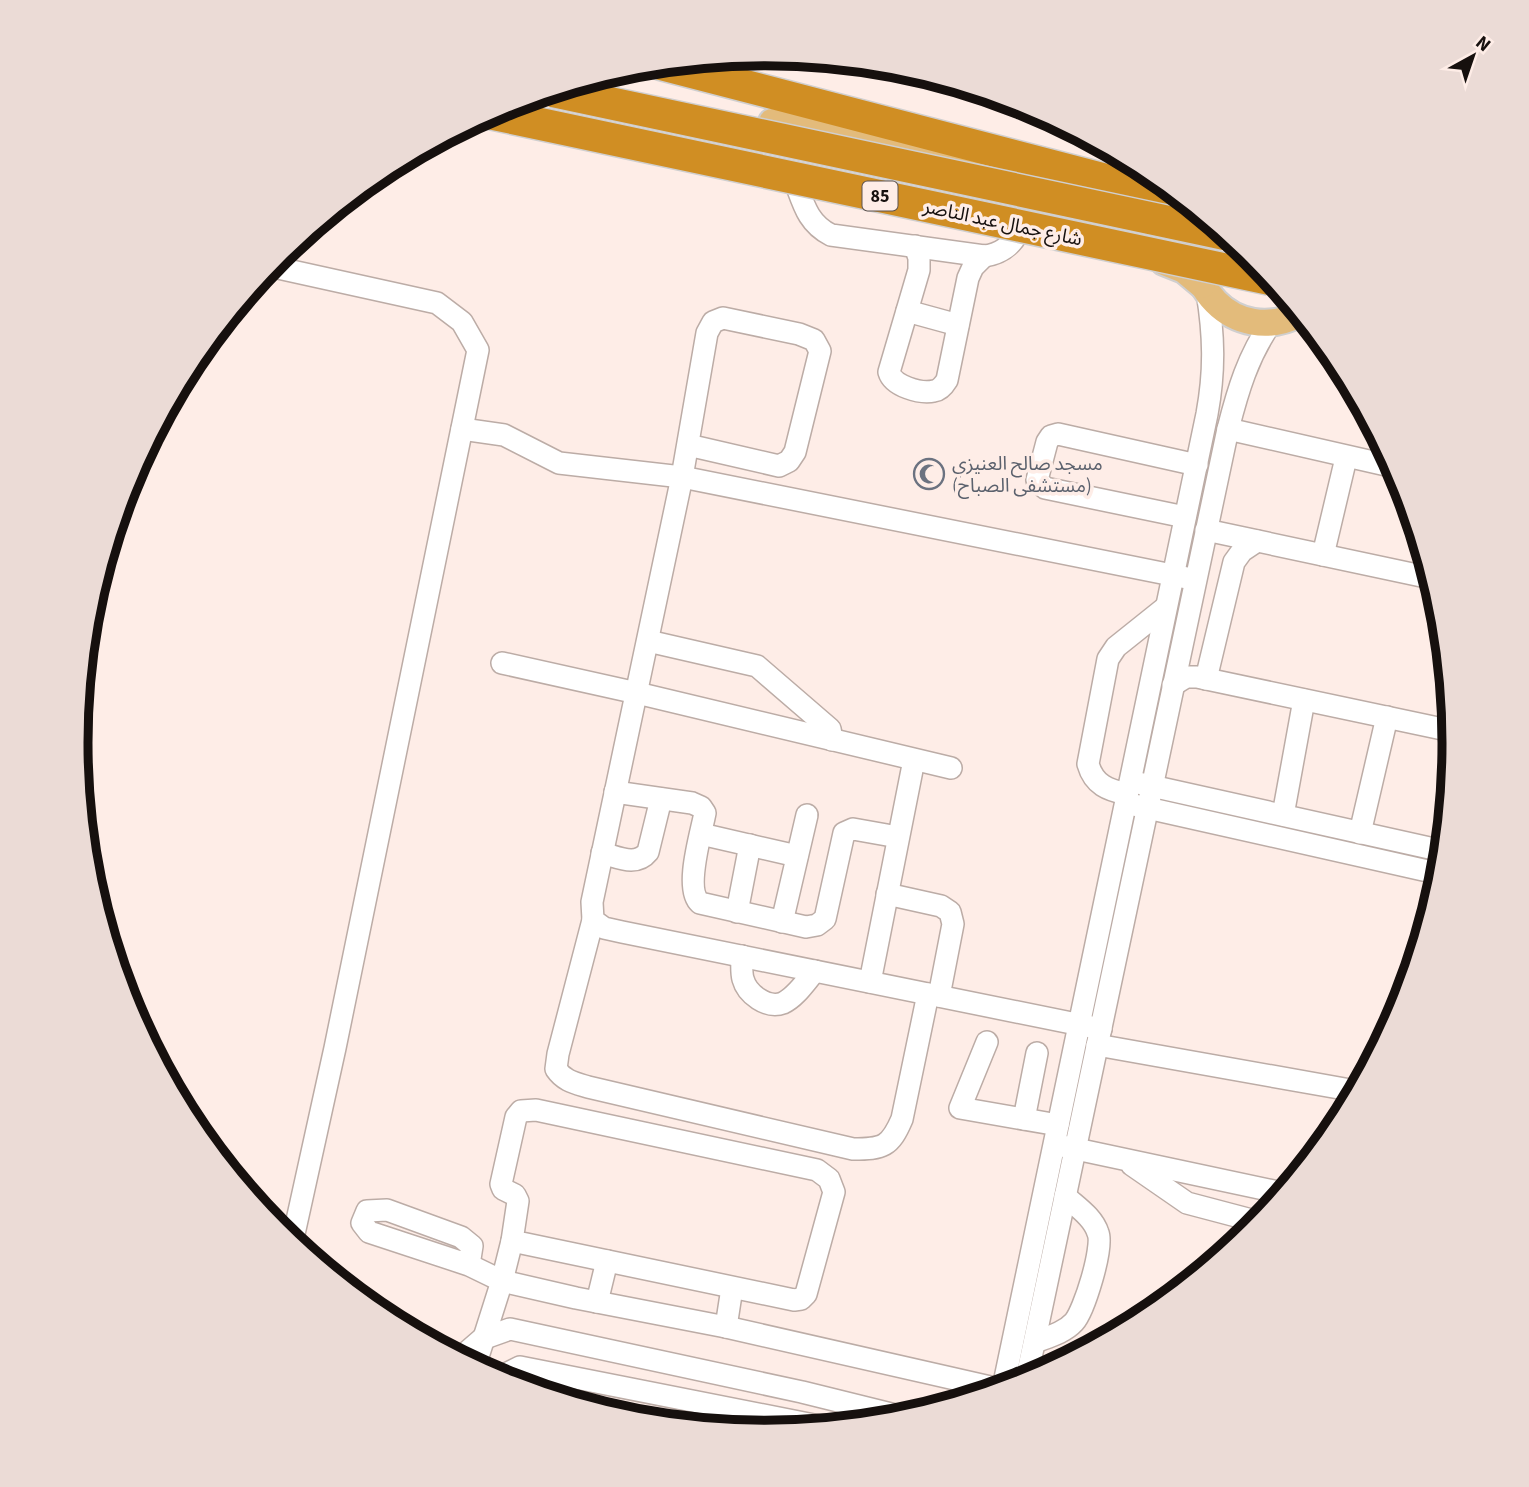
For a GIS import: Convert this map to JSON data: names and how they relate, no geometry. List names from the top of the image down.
{
  "streets": {
    "highway": ["85", "شارع جمال عبد الناصر"]
  },
  "places": {
    "mosque": ["مسجد صالح العنيزي (مستشفى الصباح)"]
  },
  "north": "top right"
}
